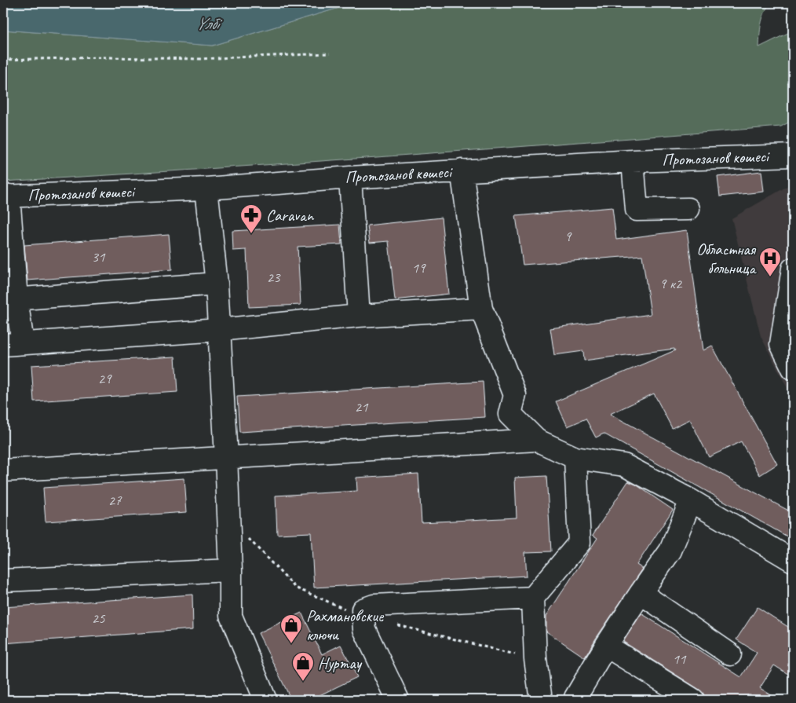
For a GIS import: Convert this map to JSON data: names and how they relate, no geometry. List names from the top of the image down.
{
  "streets": {
    "street": ["Протозанов көшесі"]
  },
  "water": ["Үлбі"],
  "places": {
    "pharmacy": ["Caravan"],
    "hospital": ["Областная больница"],
    "shop": ["Рахмановские ключи", "Нуртау"]
  },
  "house_numbers": [
    "9",
    "31",
    "19",
    "23",
    "9 к2",
    "29",
    "21",
    "27",
    "25",
    "11"
  ]
}
